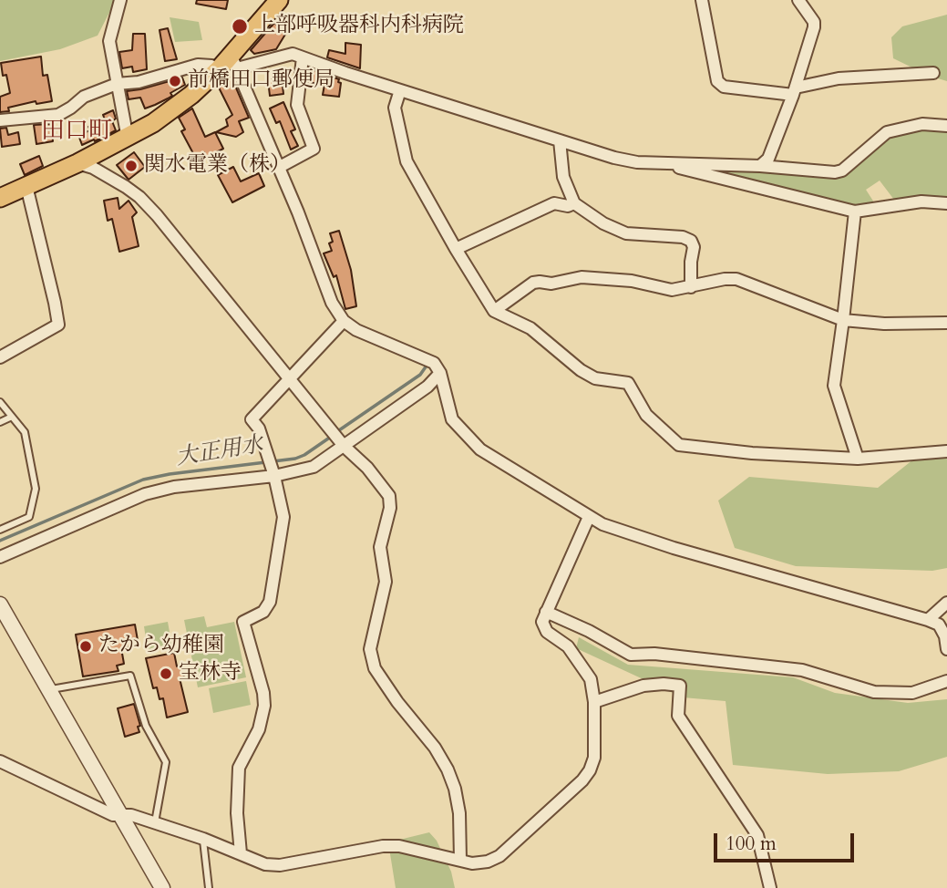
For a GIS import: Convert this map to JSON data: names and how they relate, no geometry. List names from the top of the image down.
{
  "districts": ["田口町"],
  "water": ["大正用水"],
  "places": [
    "上部呼吸器科内科病院",
    "前橋田口郵便局",
    "関水電業（株）",
    "たから幼稚園",
    "宝林寺"
  ],
  "scale_bar": "100 m"
}
